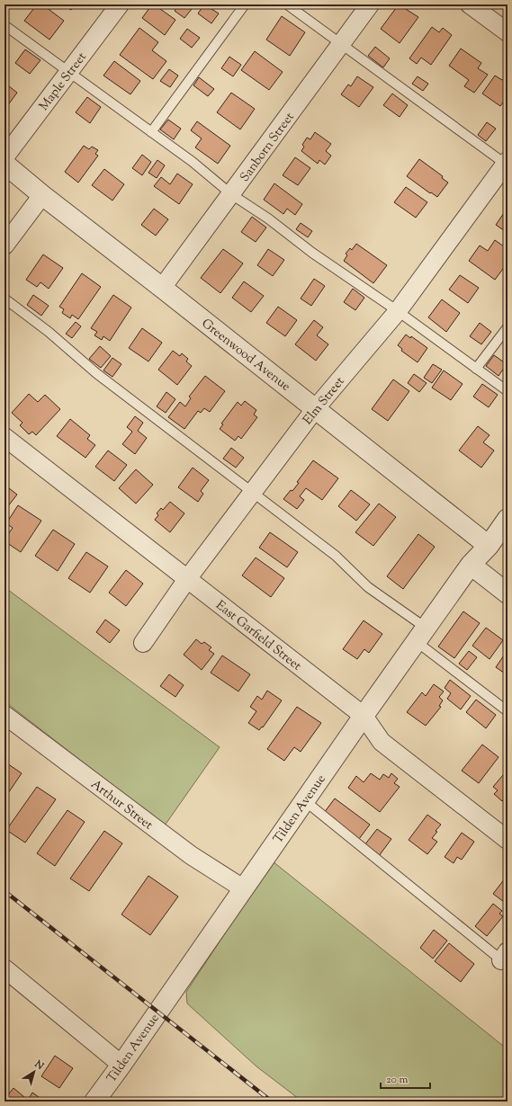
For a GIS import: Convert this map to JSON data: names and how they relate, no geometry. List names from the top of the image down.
{
  "streets": {
    "street": [
      "Maple Street",
      "Sanborn Street",
      "Greenwood Avenue",
      "Elm Street",
      "East Garfield Street",
      "Arthur Street",
      "Tilden Avenue"
    ]
  },
  "crossings": [
    ["Sanborn Street", "Greenwood Avenue"],
    ["Greenwood Avenue", "Elm Street"],
    ["Greenwood Avenue", "Tilden Avenue"],
    ["Elm Street", "East Garfield Street"],
    ["East Garfield Street", "Tilden Avenue"],
    ["Arthur Street", "Tilden Avenue"]
  ],
  "scale_bar": "20 m",
  "north": "top right"
}
